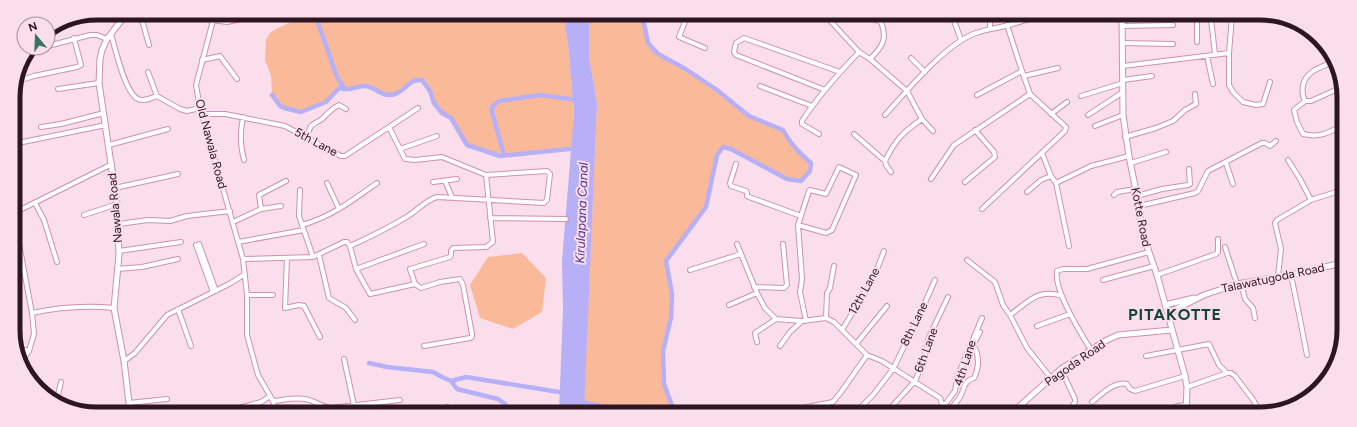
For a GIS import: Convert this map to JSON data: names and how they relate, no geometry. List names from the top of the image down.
{
  "streets": {
    "main road": [
      "Nawala Road",
      "Kotte Road",
      "Talawatugoda Road",
      "Pagoda Road"
    ],
    "street": [
      "5th Lane",
      "Old Nawala Road",
      "12th Lane",
      "8th Lane",
      "6th Lane",
      "4th Lane"
    ]
  },
  "crossings": [
    ["5th Lane", "Old Nawala Road"],
    ["Kotte Road", "Talawatugoda Road"],
    ["Kotte Road", "Pagoda Road"]
  ],
  "districts": ["PITAKOTTE"],
  "water": ["Kirulapana Canal"],
  "north": "top"
}
